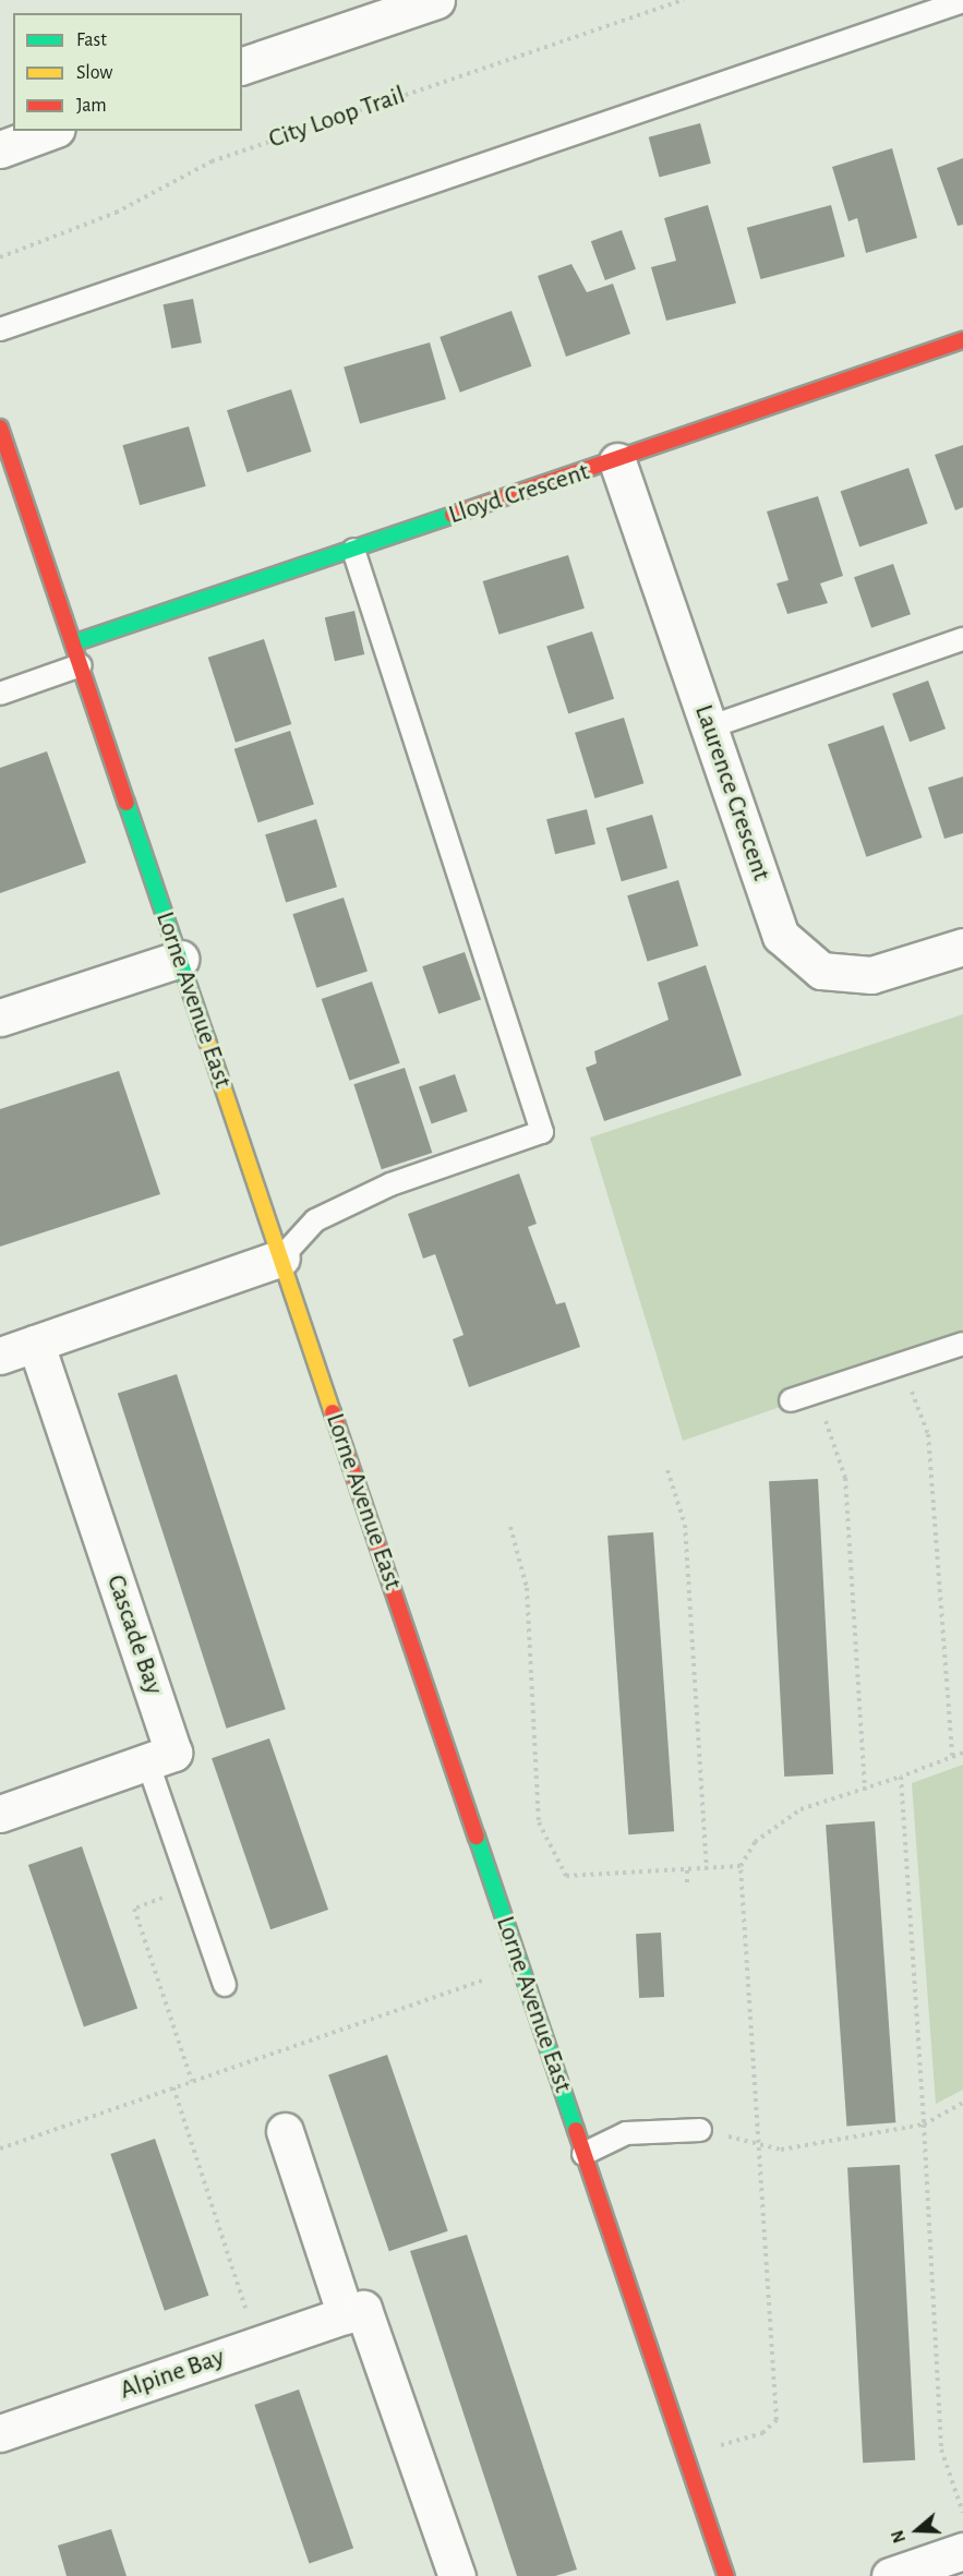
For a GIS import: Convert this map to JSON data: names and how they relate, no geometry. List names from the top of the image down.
{
  "streets": {
    "street": [
      "Lloyd Crescent",
      "Laurence Crescent",
      "Lorne Avenue East",
      "Cascade Bay",
      "Alpine Bay"
    ],
    "path": ["City Loop Trail"]
  },
  "crossings": [
    ["Lloyd Crescent", "Laurence Crescent"],
    ["Lloyd Crescent", "Lorne Avenue East"]
  ],
  "legend": ["Fast", "Slow", "Jam"],
  "north": "left"
}
